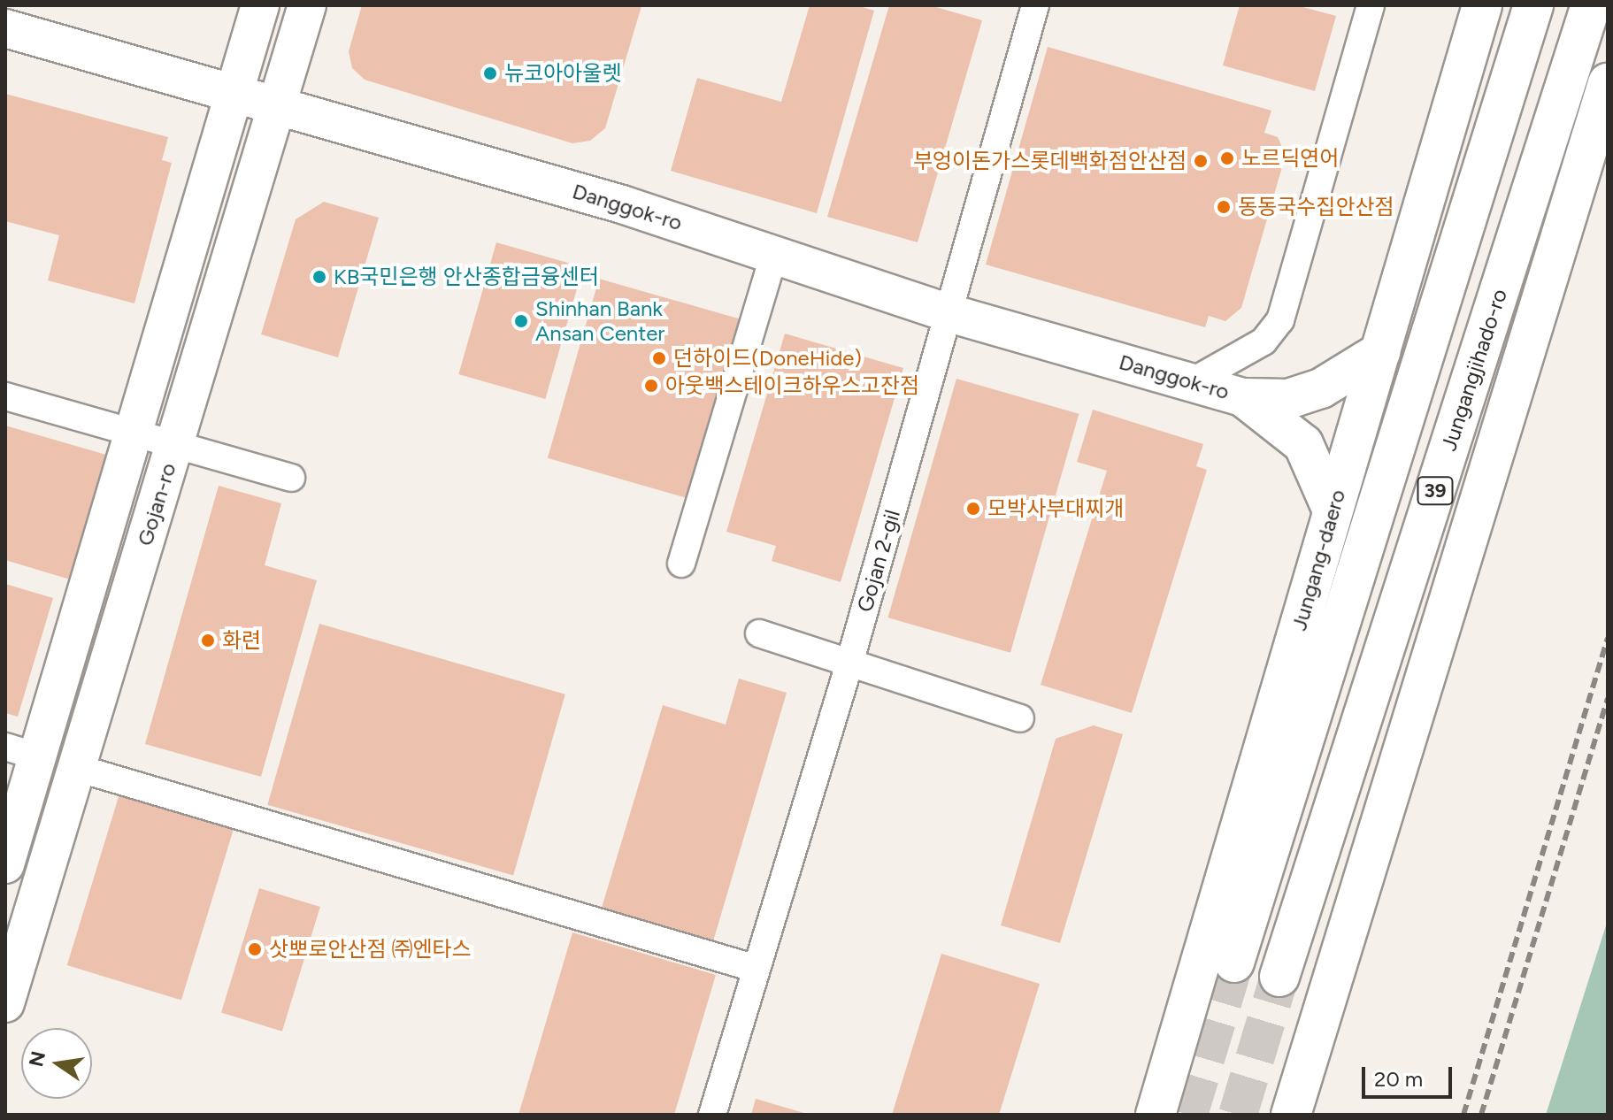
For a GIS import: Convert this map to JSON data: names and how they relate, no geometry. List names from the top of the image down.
{
  "streets": {
    "main road": ["Jungangjihado-ro", "39", "Jungang-daero"],
    "street": ["Danggok-ro", "Gojan-ro", "Gojan 2-gil"]
  },
  "crossings": [
    ["Danggok-ro", "Gojan-ro"],
    ["Danggok-ro", "Gojan 2-gil"]
  ],
  "places": [
    "뉴코아아울렛",
    "노르딕연어",
    "부엉이돈가스롯데백화점안산점",
    "동동국수집안산점",
    "KB국민은행 안산종합금융센터",
    "Shinhan Bank Ansan Center",
    "던하이드(DoneHide)",
    "아웃백스테이크하우스고잔점",
    "모박사부대찌개",
    "화련",
    "삿뽀로안산점 ㈜엔타스"
  ],
  "scale_bar": "20 m",
  "north": "left"
}
